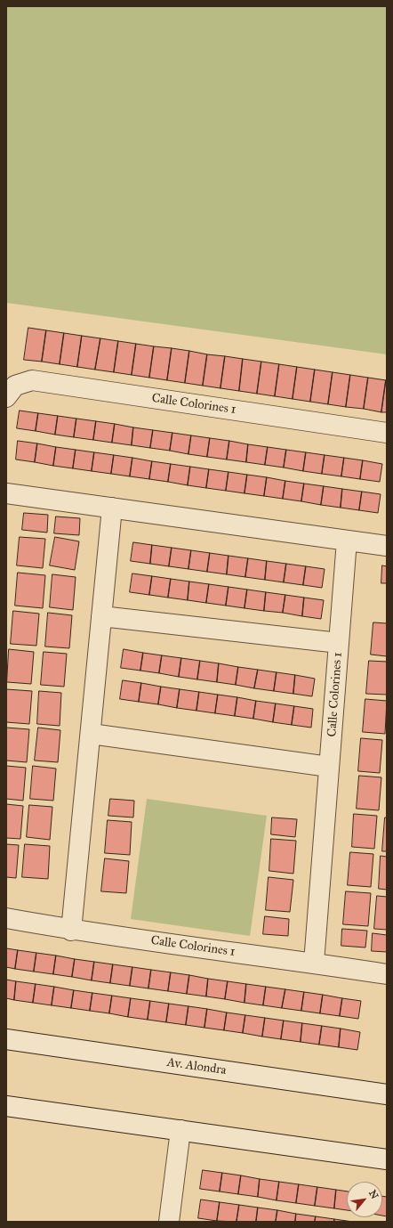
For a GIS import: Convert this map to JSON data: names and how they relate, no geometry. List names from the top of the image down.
{
  "streets": {
    "street": ["Calle Colorines 1", "Av. Alondra"]
  },
  "north": "top right"
}
